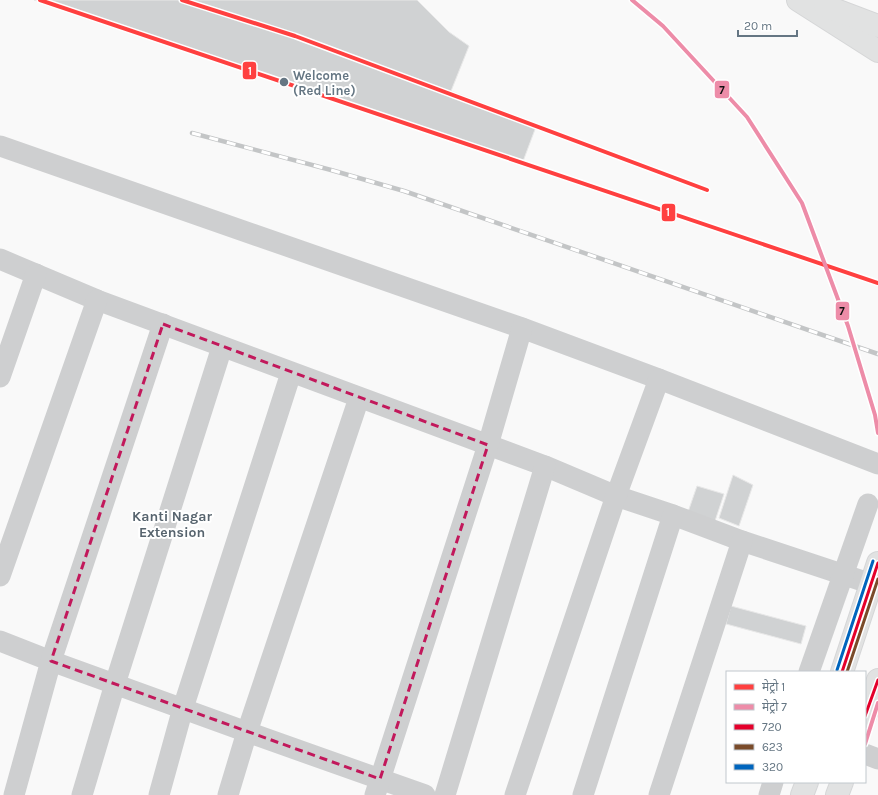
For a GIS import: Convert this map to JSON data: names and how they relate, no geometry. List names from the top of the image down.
{
  "districts": ["Kanti Nagar Extension"],
  "places": ["Welcome (Red Line)"],
  "lines": [
    "metro line 1",
    "metro line 7",
    "transit line 320",
    "transit line 720",
    "transit line 623"
  ],
  "legend": [
    "मेट्रो 1",
    "मेट्रो 7",
    "720",
    "623",
    "320"
  ],
  "scale_bar": "20 m"
}
